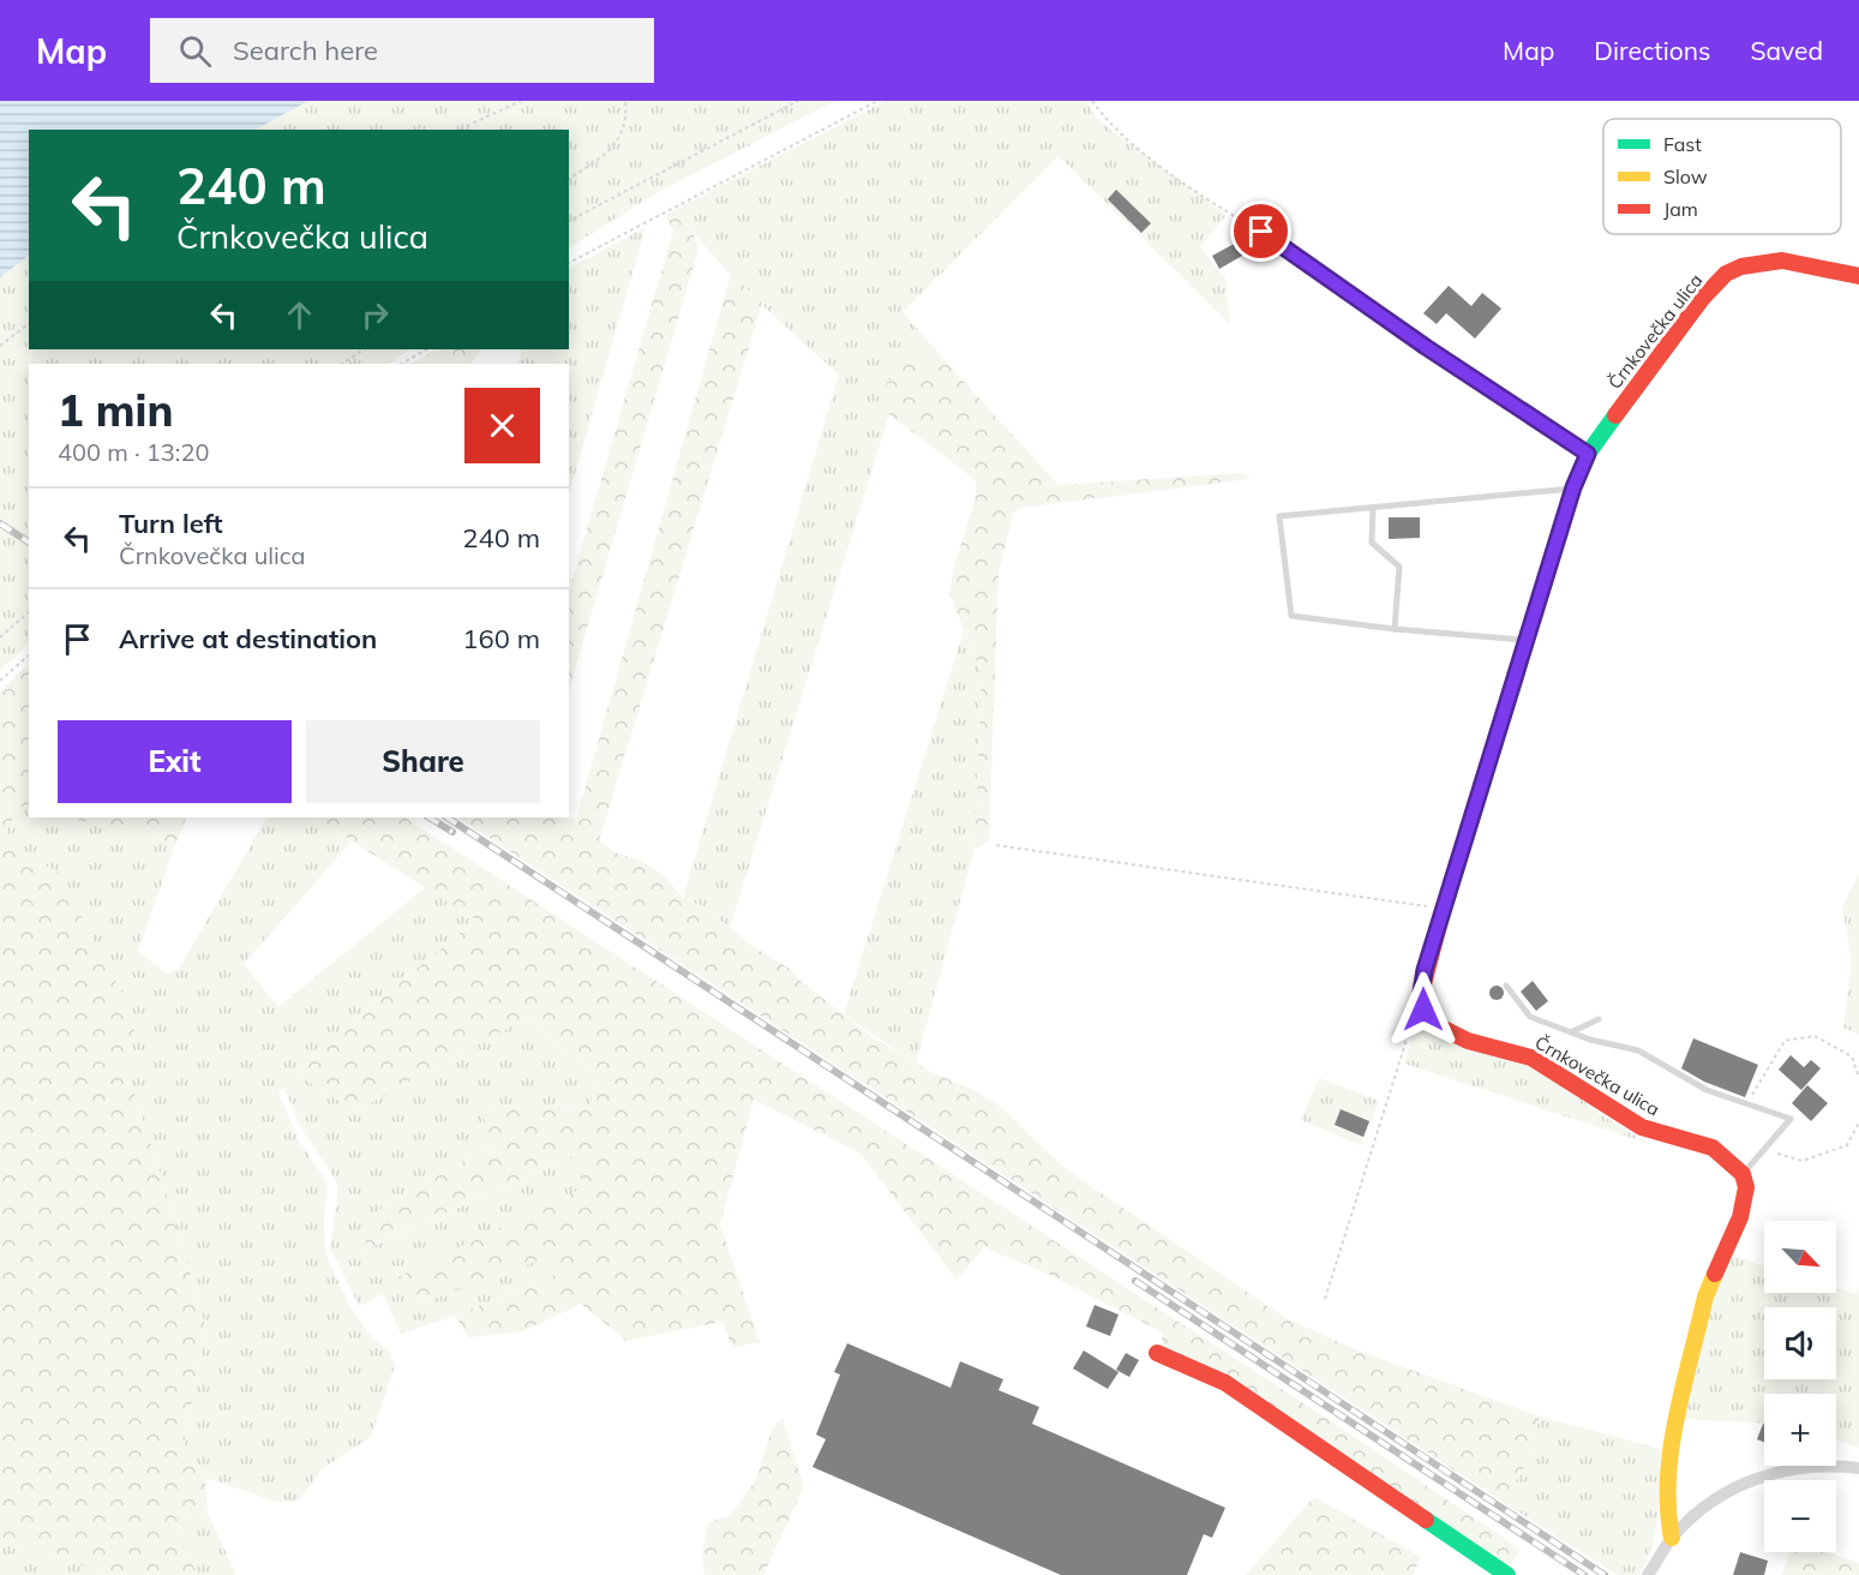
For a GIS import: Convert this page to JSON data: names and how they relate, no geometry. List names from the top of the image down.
{
  "streets": {
    "street": ["Črnkovečka ulica"]
  },
  "legend": ["Fast", "Slow", "Jam"],
  "north": "bottom right",
  "page": {
    "header": "Map",
    "search": "Search here",
    "nav": ["Map", "Directions", "Saved"],
    "turn": ["240 m", "Črnkovečka ulica"],
    "heading": ["1 min", "400 m · 13:20"],
    "list": [
      {
        "name": "Turn left",
        "note": "Črnkovečka ulica",
        "value": "240 m"
      },
      {
        "name": "Arrive at destination",
        "value": "160 m"
      }
    ],
    "buttons": ["Exit", "Share"],
    "map_buttons": ["+", "−"]
  }
}
